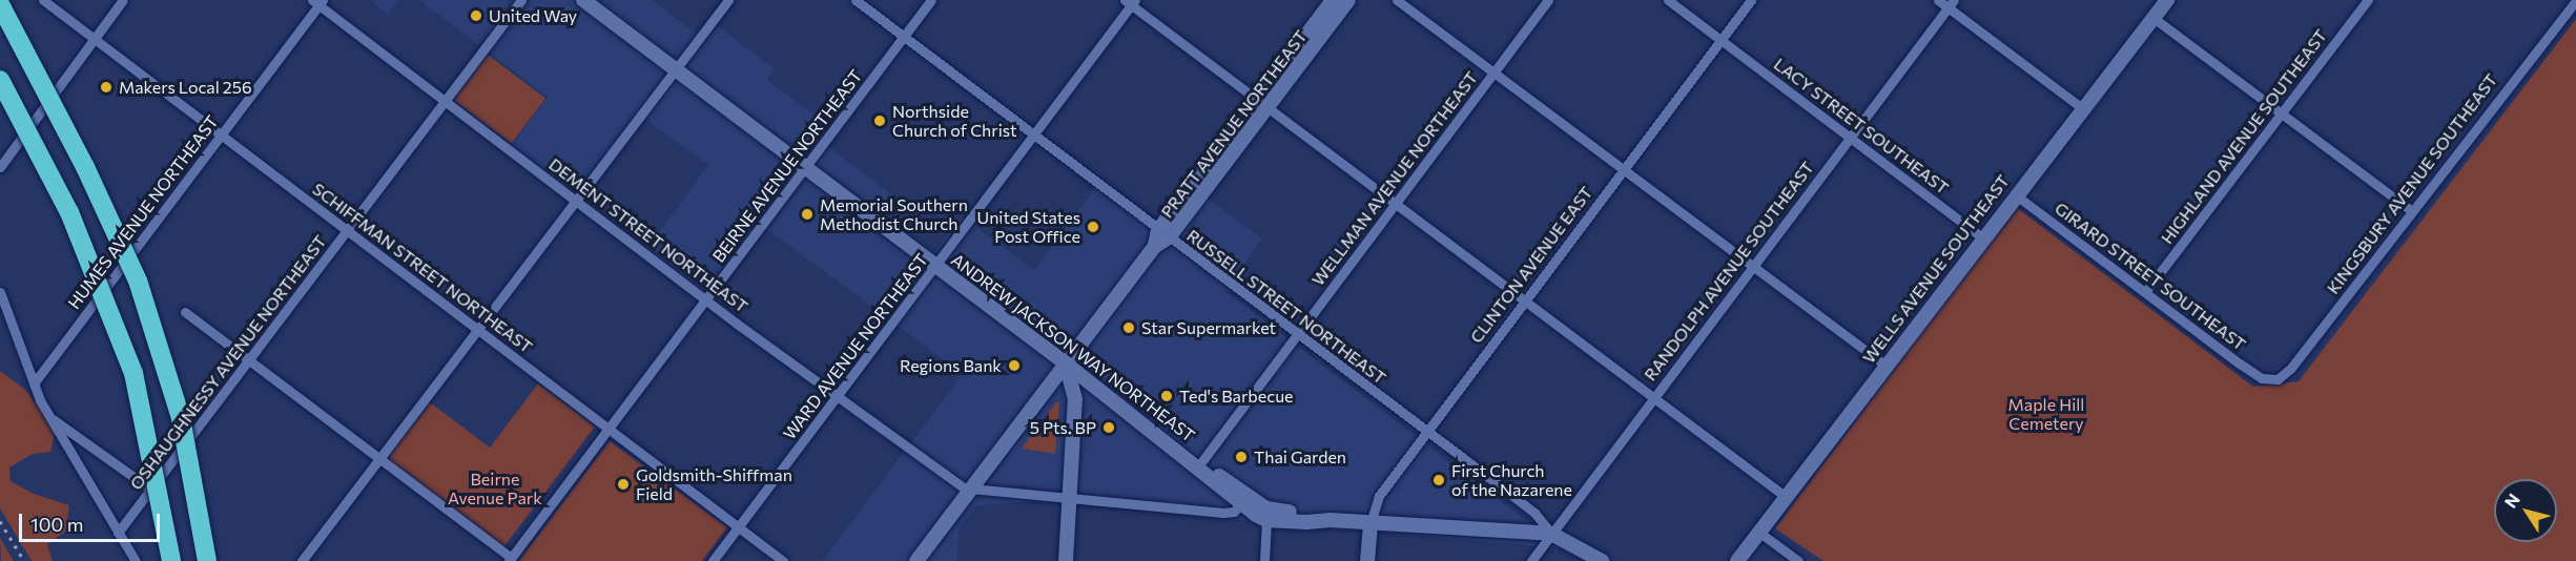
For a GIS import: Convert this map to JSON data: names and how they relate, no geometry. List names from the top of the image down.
{
  "streets": {
    "main road": [
      "PRATT AVENUE NORTHEAST",
      "CLINTON AVENUE EAST",
      "WELLS AVENUE SOUTHEAST",
      "ANDREW JACKSON WAY NORTHEAST"
    ],
    "street": [
      "LACY STREET SOUTHEAST",
      "HIGHLAND AVENUE SOUTHEAST",
      "BEIRNE AVENUE NORTHEAST",
      "WELLMAN AVENUE NORTHEAST",
      "KINGSBURY AVENUE SOUTHEAST",
      "HUMES AVENUE NORTHEAST",
      "DEMENT STREET NORTHEAST",
      "SCHIFFMAN STREET NORTHEAST",
      "RANDOLPH AVENUE SOUTHEAST",
      "GIRARD STREET SOUTHEAST",
      "RUSSELL STREET NORTHEAST",
      "WARD AVENUE NORTHEAST",
      "OSHAUGHNESSY AVENUE NORTHEAST"
    ]
  },
  "crossings": [
    ["PRATT AVENUE NORTHEAST", "DEMENT STREET NORTHEAST"],
    ["PRATT AVENUE NORTHEAST", "RUSSELL STREET NORTHEAST"],
    ["PRATT AVENUE NORTHEAST", "ANDREW JACKSON WAY NORTHEAST"],
    ["LACY STREET SOUTHEAST", "CLINTON AVENUE EAST"],
    ["LACY STREET SOUTHEAST", "WELLS AVENUE SOUTHEAST"],
    ["LACY STREET SOUTHEAST", "RANDOLPH AVENUE SOUTHEAST"],
    ["HIGHLAND AVENUE SOUTHEAST", "GIRARD STREET SOUTHEAST"],
    ["BEIRNE AVENUE NORTHEAST", "DEMENT STREET NORTHEAST"],
    ["BEIRNE AVENUE NORTHEAST", "SCHIFFMAN STREET NORTHEAST"],
    ["BEIRNE AVENUE NORTHEAST", "RUSSELL STREET NORTHEAST"],
    ["BEIRNE AVENUE NORTHEAST", "ANDREW JACKSON WAY NORTHEAST"],
    ["WELLMAN AVENUE NORTHEAST", "RUSSELL STREET NORTHEAST"],
    ["WELLMAN AVENUE NORTHEAST", "ANDREW JACKSON WAY NORTHEAST"],
    ["KINGSBURY AVENUE SOUTHEAST", "GIRARD STREET SOUTHEAST"],
    ["HUMES AVENUE NORTHEAST", "DEMENT STREET NORTHEAST"],
    ["HUMES AVENUE NORTHEAST", "SCHIFFMAN STREET NORTHEAST"],
    ["DEMENT STREET NORTHEAST", "WARD AVENUE NORTHEAST"],
    ["DEMENT STREET NORTHEAST", "ANDREW JACKSON WAY NORTHEAST"],
    ["DEMENT STREET NORTHEAST", "OSHAUGHNESSY AVENUE NORTHEAST"],
    ["CLINTON AVENUE EAST", "RUSSELL STREET NORTHEAST"],
    ["SCHIFFMAN STREET NORTHEAST", "WARD AVENUE NORTHEAST"],
    ["SCHIFFMAN STREET NORTHEAST", "OSHAUGHNESSY AVENUE NORTHEAST"],
    ["WELLS AVENUE SOUTHEAST", "GIRARD STREET SOUTHEAST"],
    ["RANDOLPH AVENUE SOUTHEAST", "RUSSELL STREET NORTHEAST"],
    ["RUSSELL STREET NORTHEAST", "WARD AVENUE NORTHEAST"],
    ["WARD AVENUE NORTHEAST", "ANDREW JACKSON WAY NORTHEAST"]
  ],
  "parks": ["Maple Hill Cemetery", "Beirne Avenue Park"],
  "places": [
    "United Way",
    "Makers Local 256",
    "Northside Church of Christ",
    "Memorial Southern Methodist Church",
    "United States Post Office",
    "Star Supermarket",
    "Regions Bank",
    "Ted's Barbecue",
    "5 Pts. BP",
    "Thai Garden",
    "First Church of the Nazarene",
    "Goldsmith-Shiffman Field"
  ],
  "scale_bar": "100 m",
  "north": "top left"
}
